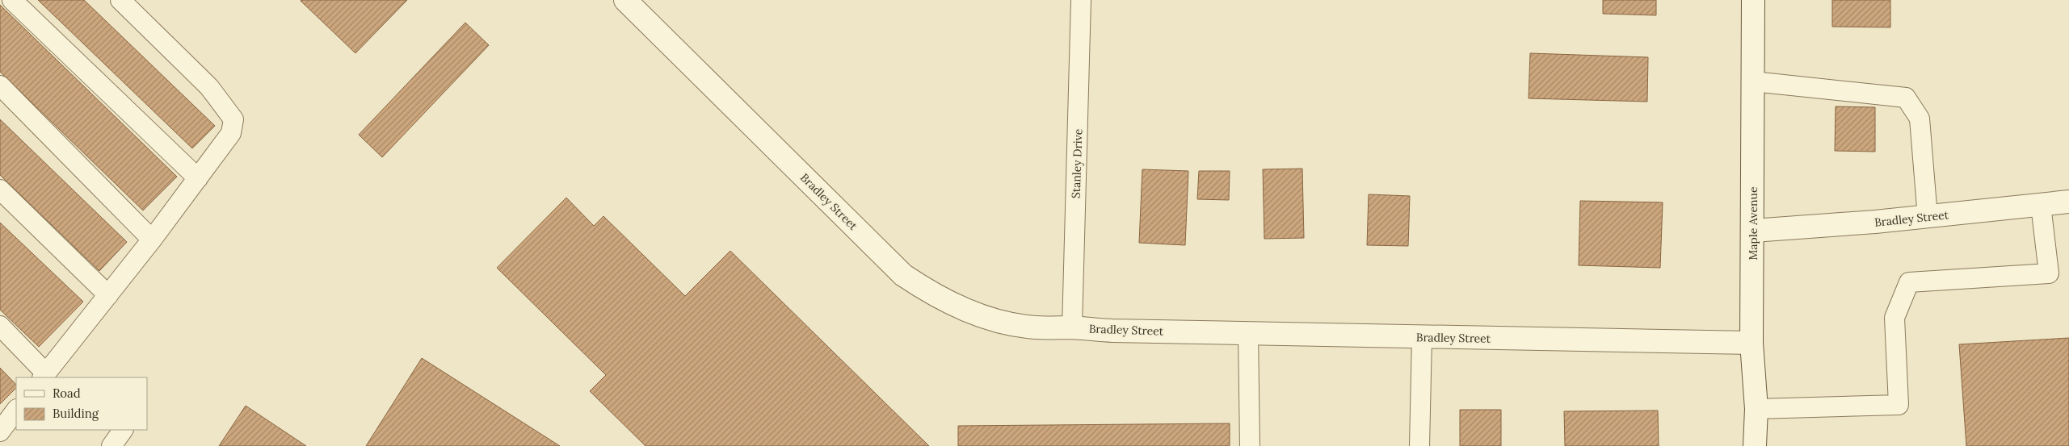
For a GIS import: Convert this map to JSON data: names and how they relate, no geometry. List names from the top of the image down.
{
  "streets": {
    "street": ["Bradley Street", "Maple Avenue"],
    "lane": ["Stanley Drive"]
  },
  "crossings": [
    ["Stanley Drive", "Bradley Street"],
    ["Bradley Street", "Maple Avenue"]
  ],
  "legend": ["Road", "Building"]
}
